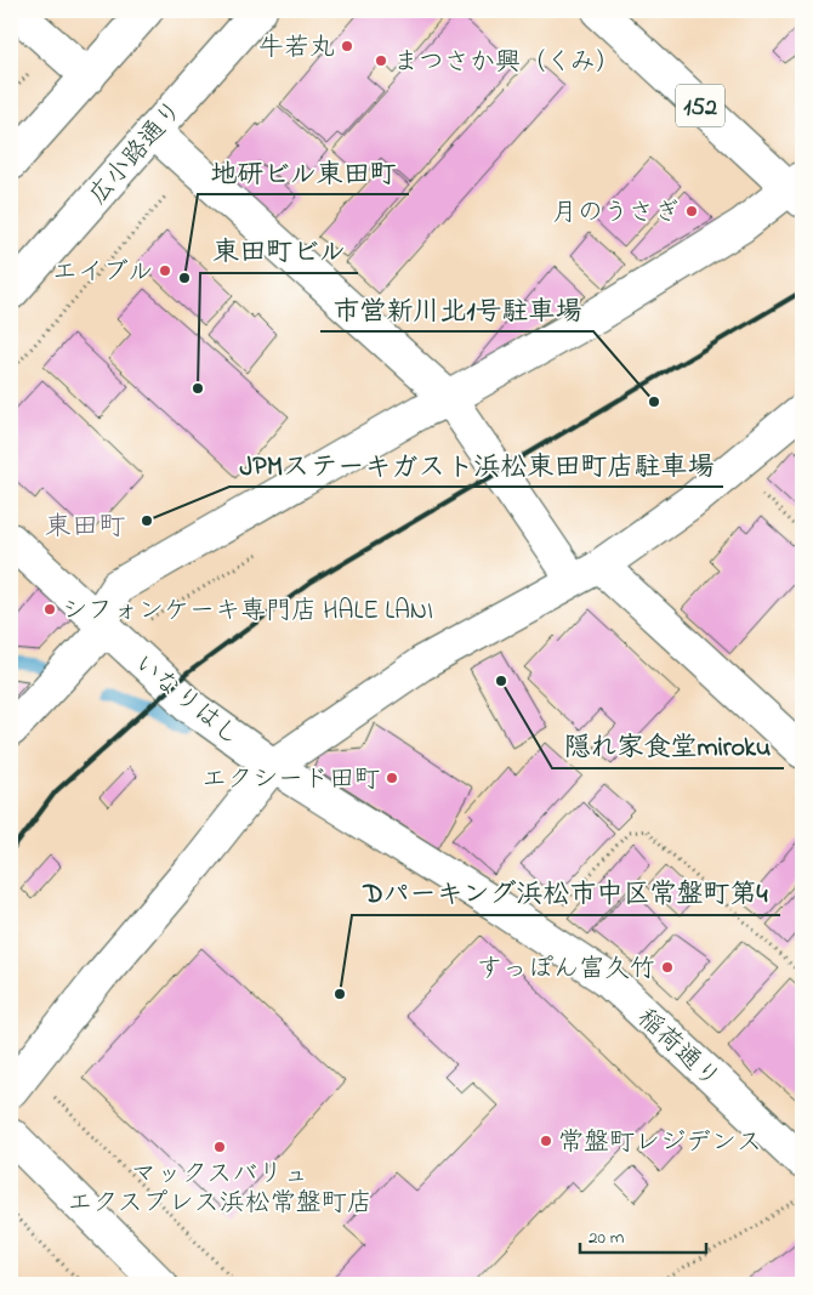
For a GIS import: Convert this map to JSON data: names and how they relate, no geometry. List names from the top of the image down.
{
  "streets": {
    "main road": [
      "152",
      "広小路通り",
      "いなりはし",
      "稲荷通り"
    ]
  },
  "crossings": [
    ["いなりはし", "稲荷通り"]
  ],
  "districts": ["東田町"],
  "places": [
    "牛若丸",
    "まつさか興（くみ）",
    "月のうさぎ",
    "エイブル",
    "地研ビル東田町",
    "東田町ビル",
    "市営新川北1号駐車場",
    "JPMステーキガスト浜松東田町店駐車場",
    "シフォンケーキ専門店 HALE LANI",
    "隠れ家食堂miroku",
    "エクシード田町",
    "すっぽん富久竹",
    "Dパーキング浜松市中区常盤町第4",
    "常盤町レジデンス",
    "マックスバリュ エクスプレス浜松常盤町店"
  ],
  "scale_bar": "20 m"
}
